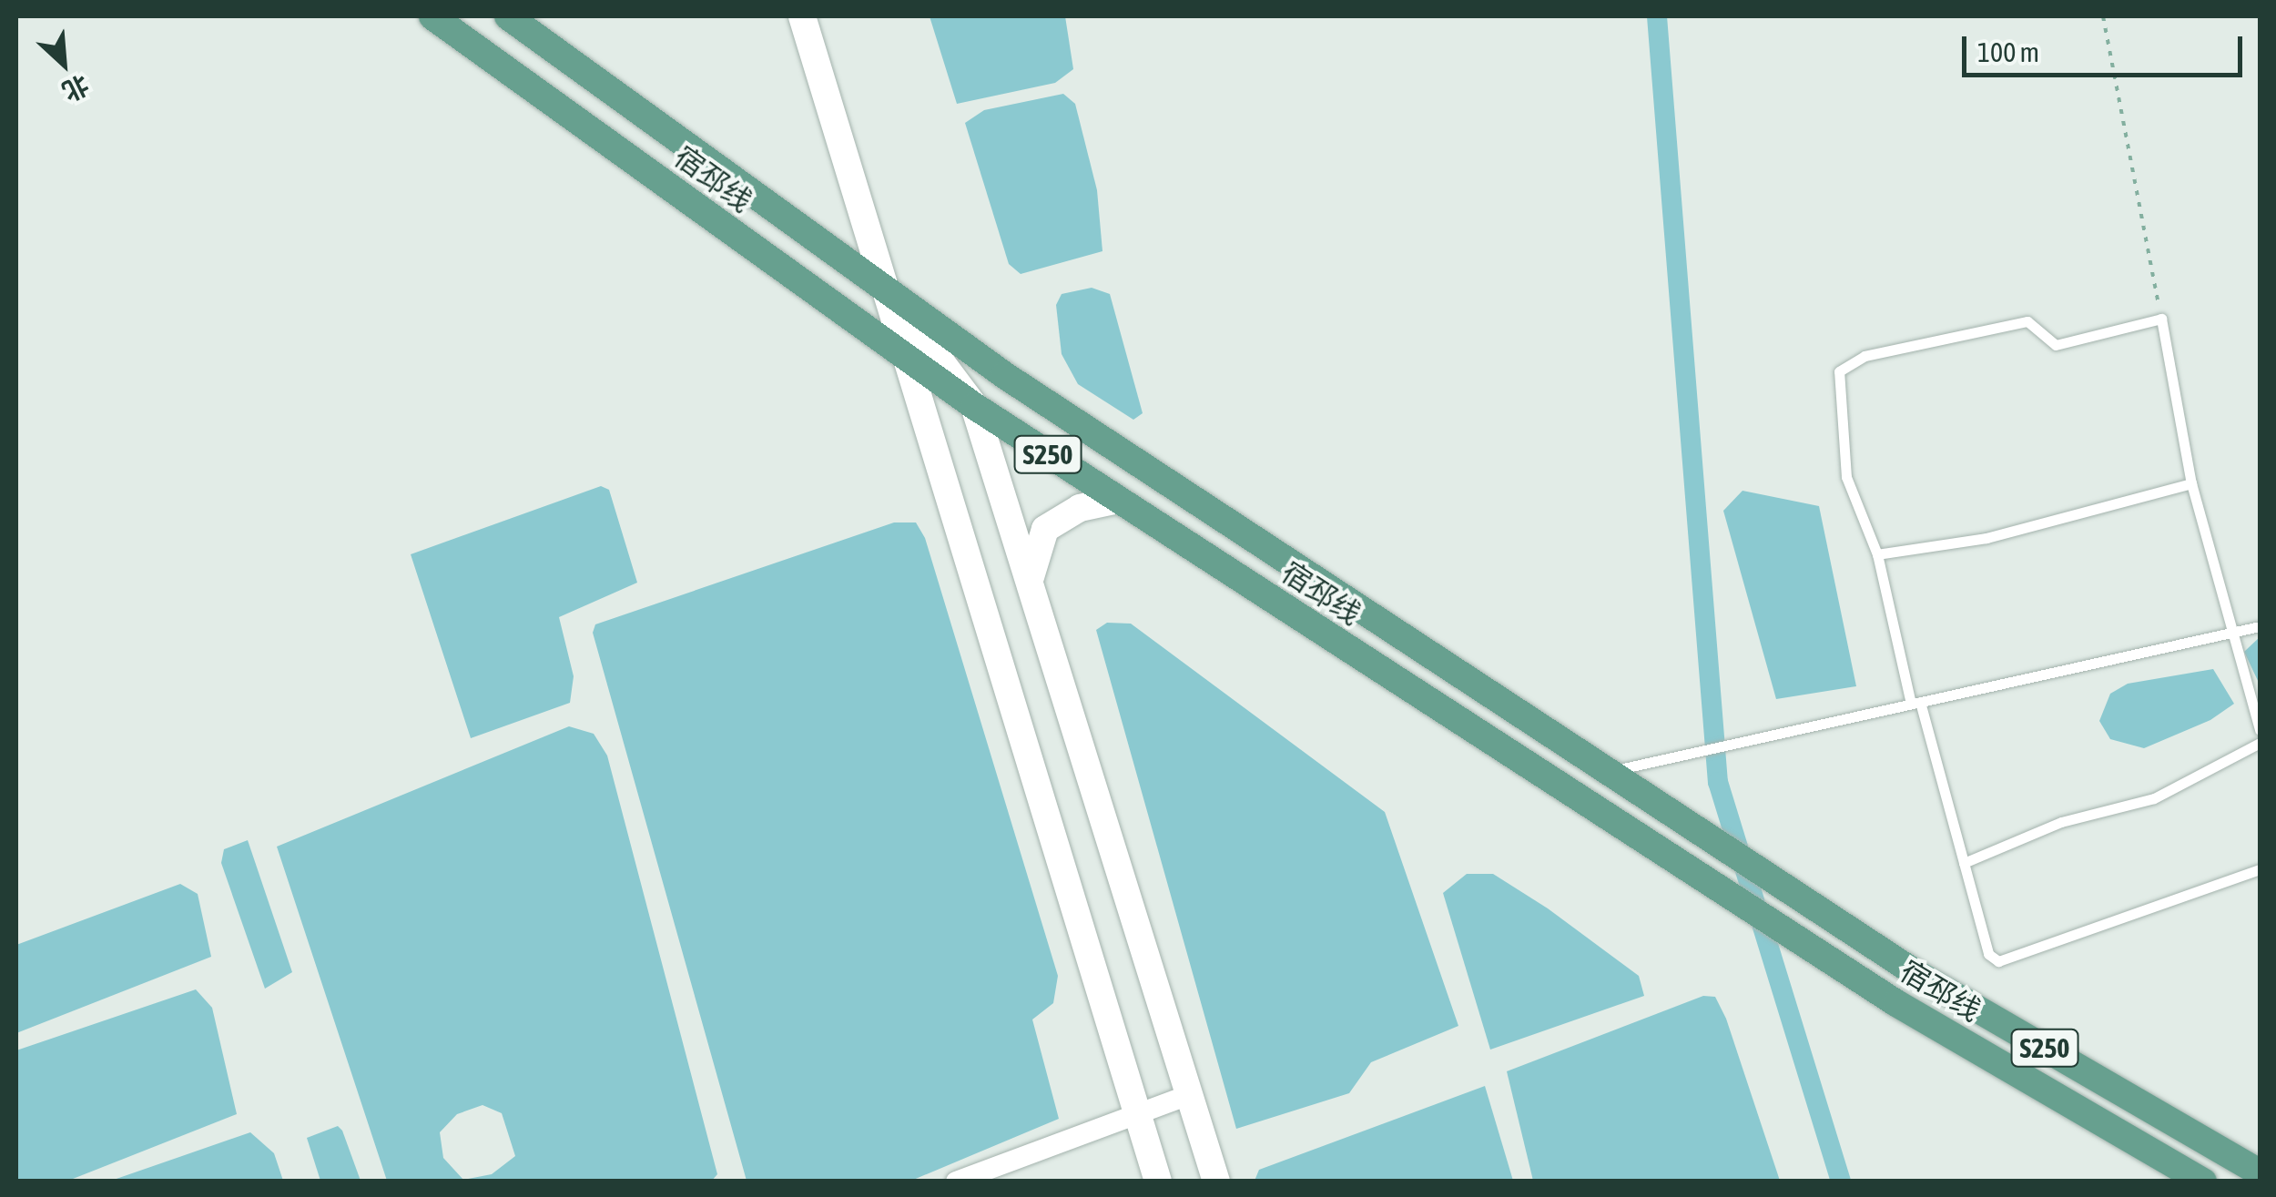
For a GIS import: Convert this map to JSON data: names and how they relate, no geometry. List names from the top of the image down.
{
  "streets": {
    "main road": ["宿邳线", "S250"]
  },
  "scale_bar": "100 m",
  "north": "bottom right"
}
